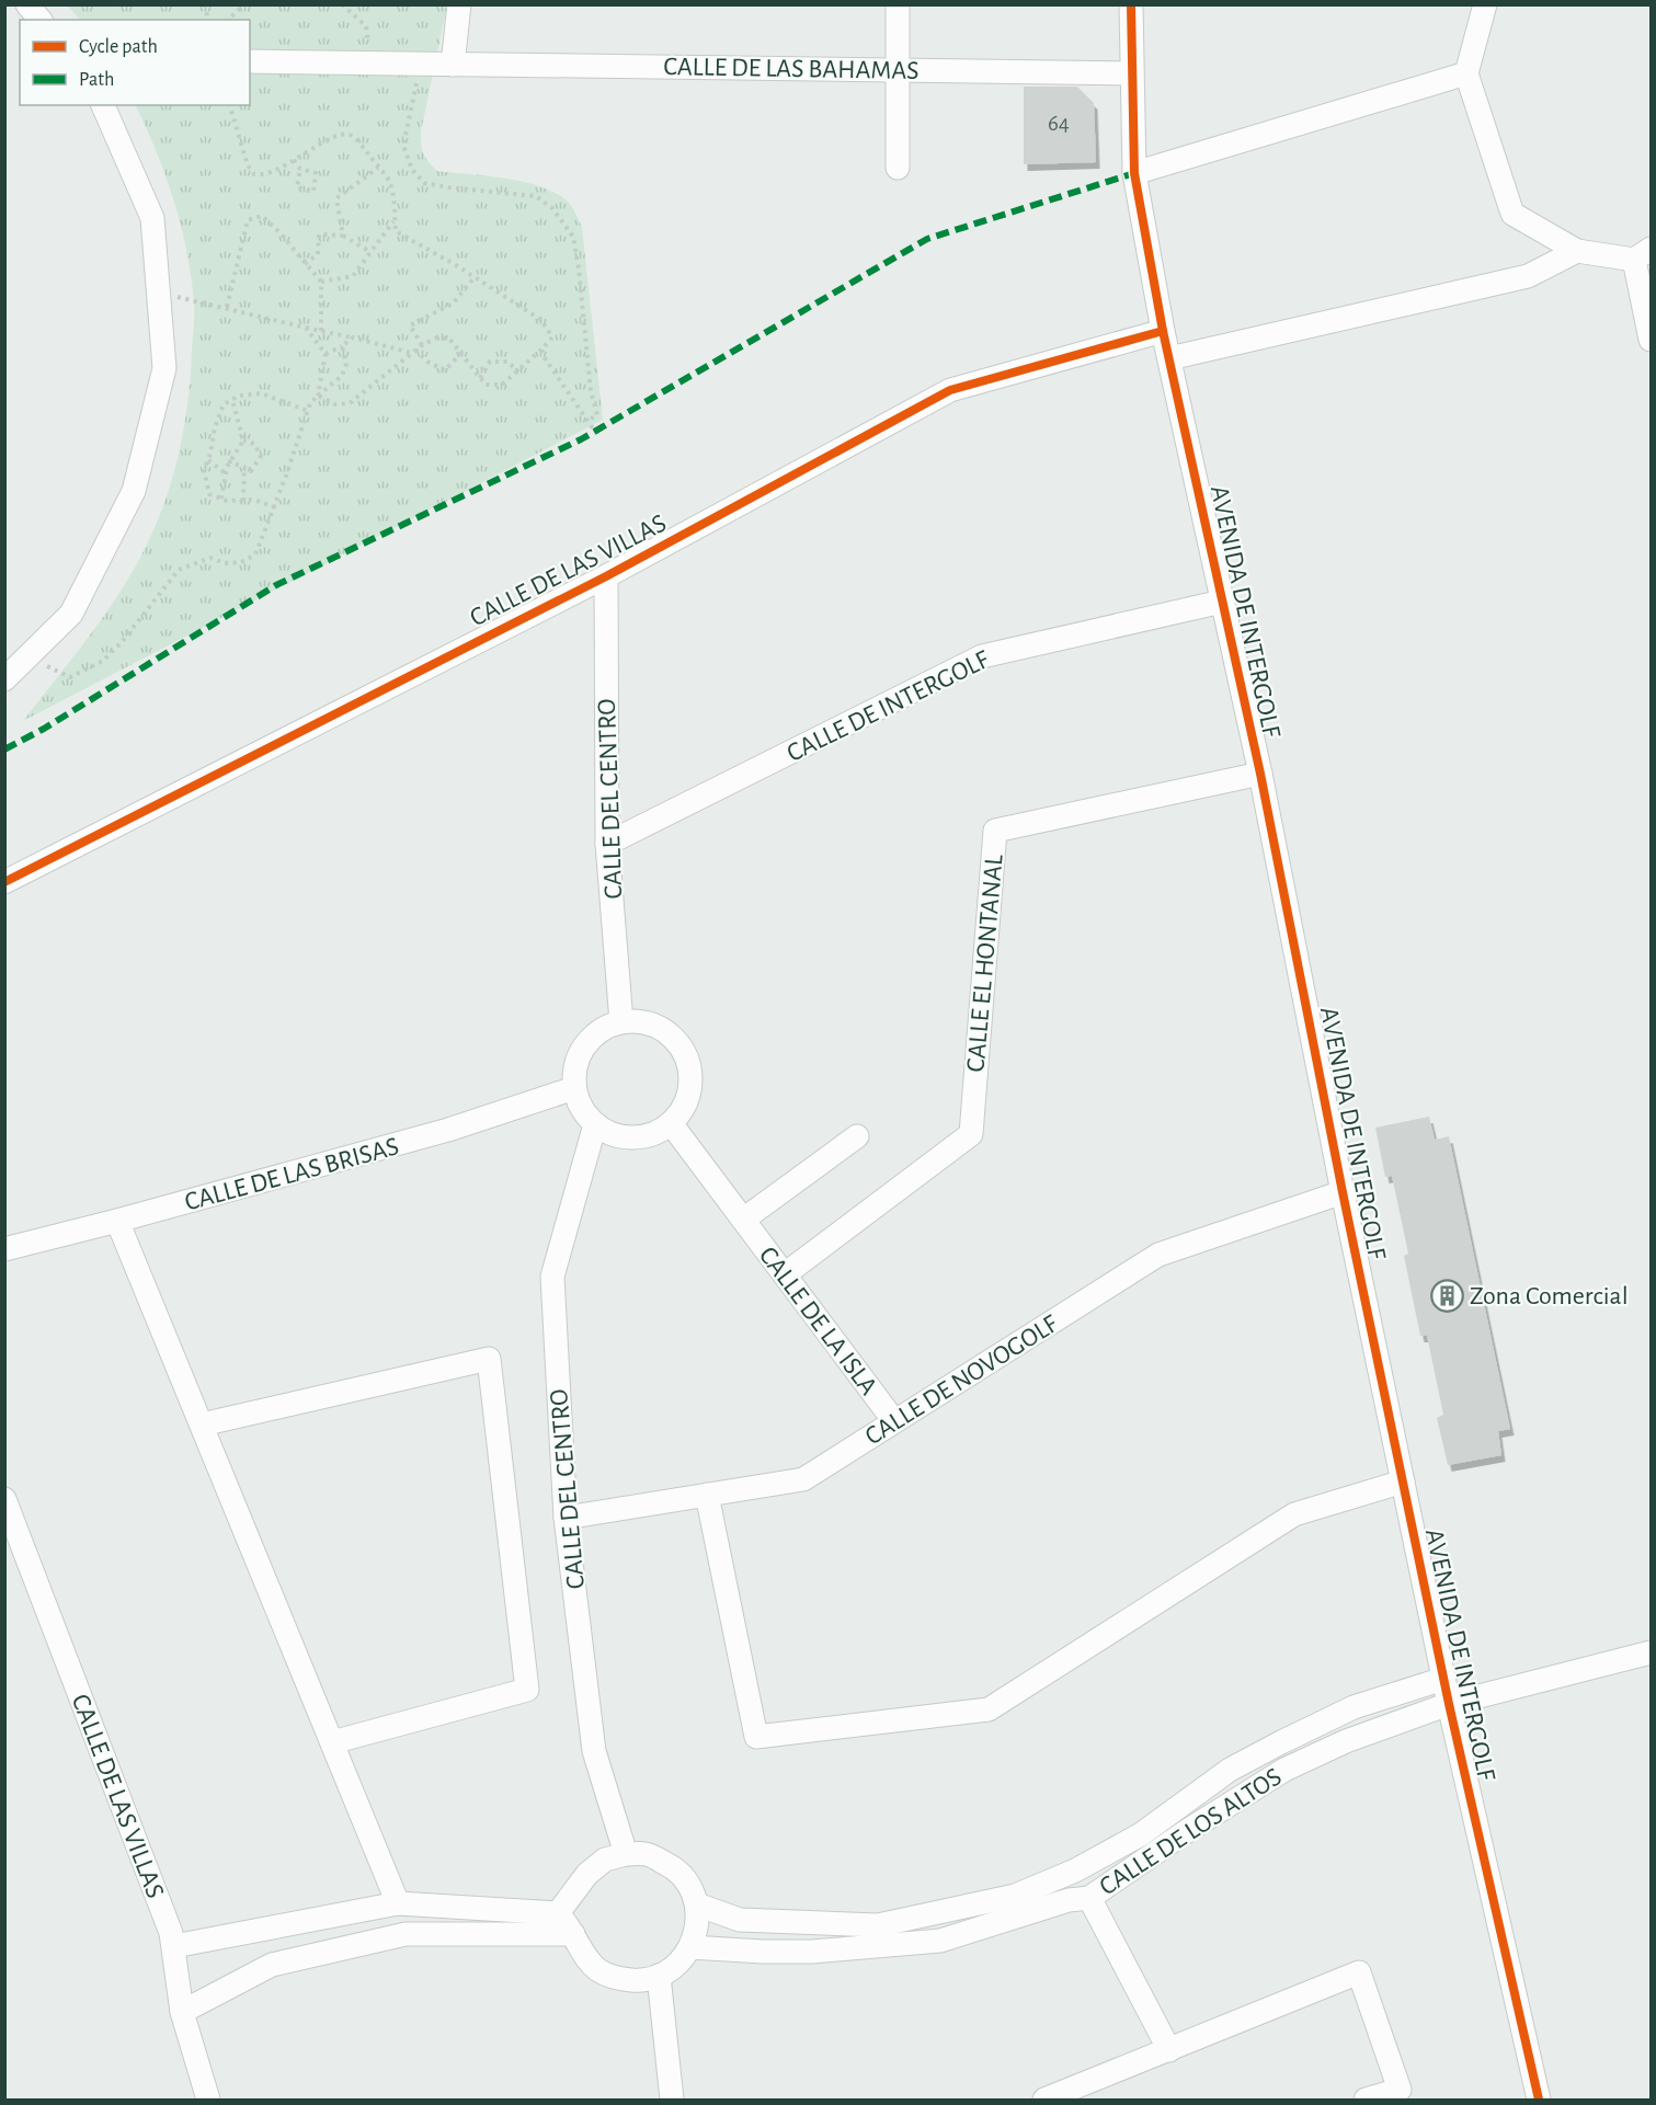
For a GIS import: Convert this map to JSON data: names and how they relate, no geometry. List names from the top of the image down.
{
  "streets": {
    "street": [
      "CALLE DE LAS BAHAMAS",
      "CALLE DE LAS VILLAS",
      "AVENIDA DE INTERGOLF",
      "CALLE DE INTERGOLF",
      "CALLE DEL CENTRO",
      "CALLE EL HONTANAL",
      "CALLE DE LAS BRISAS",
      "CALLE DE LA ISLA",
      "CALLE DE NOVOGOLF",
      "CALLE DE LOS ALTOS"
    ]
  },
  "crossings": [
    ["CALLE DE LAS BAHAMAS", "AVENIDA DE INTERGOLF"],
    ["CALLE DE LAS VILLAS", "AVENIDA DE INTERGOLF"],
    ["CALLE DE LAS VILLAS", "CALLE DEL CENTRO"],
    ["AVENIDA DE INTERGOLF", "CALLE DE INTERGOLF"],
    ["AVENIDA DE INTERGOLF", "CALLE EL HONTANAL"],
    ["AVENIDA DE INTERGOLF", "CALLE DE NOVOGOLF"],
    ["AVENIDA DE INTERGOLF", "CALLE DE LOS ALTOS"],
    ["CALLE DE INTERGOLF", "CALLE DEL CENTRO"],
    ["CALLE DEL CENTRO", "CALLE DE LAS BRISAS"],
    ["CALLE DEL CENTRO", "CALLE DE LA ISLA"],
    ["CALLE DEL CENTRO", "CALLE DE NOVOGOLF"],
    ["CALLE DEL CENTRO", "CALLE DE LOS ALTOS"],
    ["CALLE EL HONTANAL", "CALLE DE LA ISLA"],
    ["CALLE DE LAS BRISAS", "CALLE DE LA ISLA"],
    ["CALLE DE LA ISLA", "CALLE DE NOVOGOLF"]
  ],
  "places": {
    "building": ["Zona Comercial"]
  },
  "house_numbers": ["64"],
  "legend": ["Cycle path", "Path"]
}
